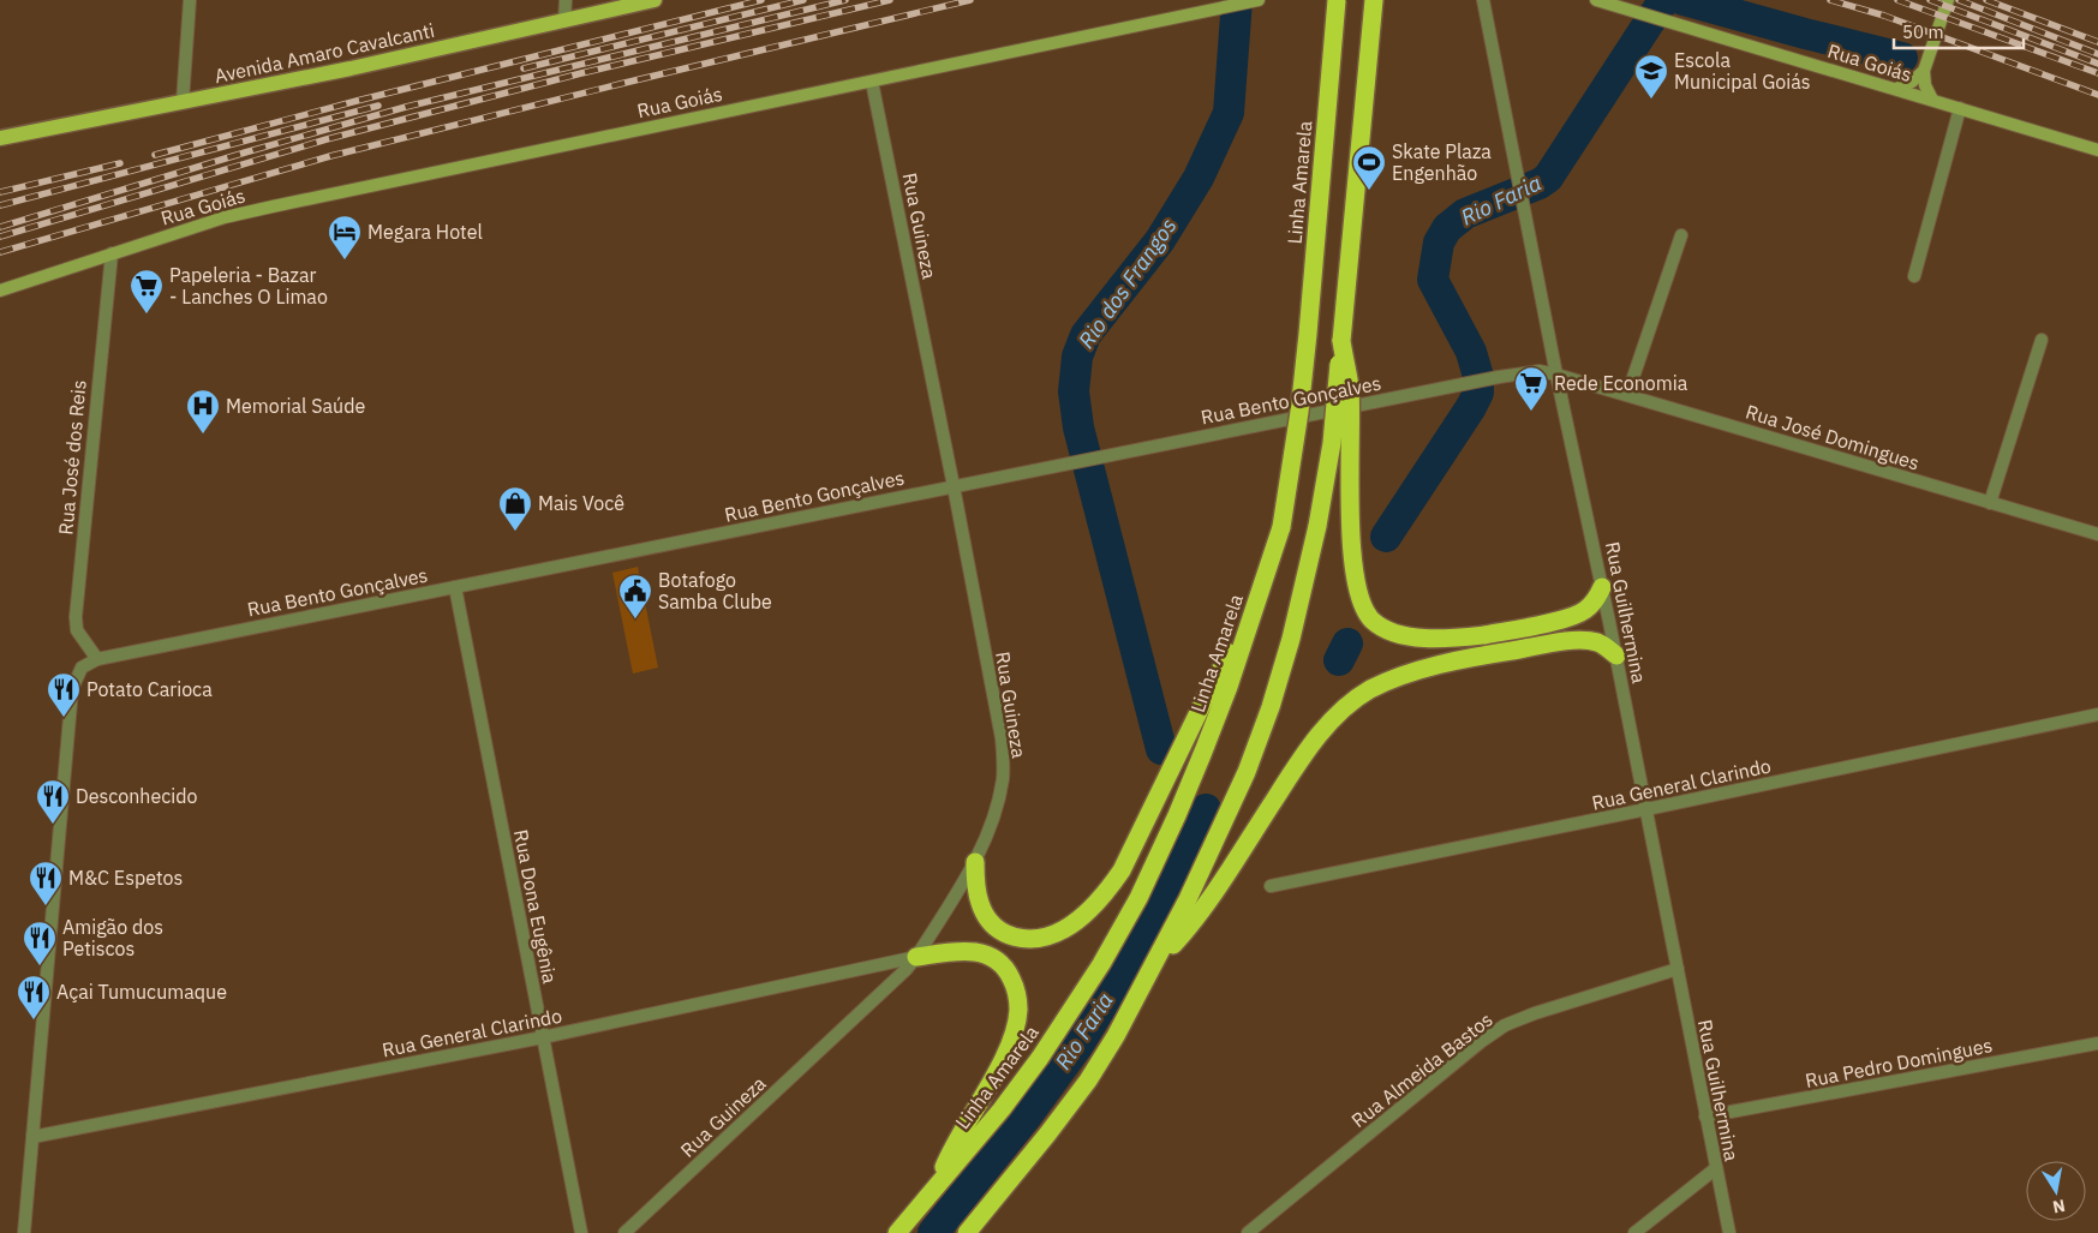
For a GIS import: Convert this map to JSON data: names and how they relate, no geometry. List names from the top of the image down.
{
  "streets": {
    "highway": ["Linha Amarela"],
    "main road": ["Avenida Amaro Cavalcanti", "Rua Goiás"],
    "street": [
      "Rua Guineza",
      "Rua Bento Gonçalves",
      "Rua José Domingues",
      "Rua José dos Reis",
      "Rua Guilhermina",
      "Rua General Clarindo",
      "Rua Dona Eugênia",
      "Rua Pedro Domingues",
      "Rua Almeida Bastos"
    ]
  },
  "crossings": [
    ["Rua Goiás", "Rua Guineza"],
    ["Rua Goiás", "Rua José dos Reis"],
    ["Rua Guineza", "Rua Bento Gonçalves"],
    ["Rua Guineza", "Rua General Clarindo"],
    ["Rua Bento Gonçalves", "Rua José Domingues"],
    ["Rua Bento Gonçalves", "Rua José dos Reis"],
    ["Rua Bento Gonçalves", "Rua Guilhermina"],
    ["Rua Bento Gonçalves", "Rua General Clarindo"],
    ["Rua Bento Gonçalves", "Rua Dona Eugênia"],
    ["Rua José Domingues", "Rua Guilhermina"],
    ["Rua Guilhermina", "Rua General Clarindo"],
    ["Rua Guilhermina", "Rua Pedro Domingues"],
    ["Rua Guilhermina", "Rua Almeida Bastos"],
    ["Rua General Clarindo", "Rua Dona Eugênia"]
  ],
  "water": ["Rio Faria", "Rio dos Frangos"],
  "places": {
    "school or university": ["Escola Municipal Goiás"],
    "sports": ["Skate Plaza Engenhão"],
    "hotel": ["Megara Hotel"],
    "supermarket": ["Papeleria - Bazar - Lanches O Limao", "Rede Economia"],
    "hospital": ["Memorial Saúde"],
    "shop": ["Mais Você"],
    "public building": ["Botafogo Samba Clube"],
    "restaurant": [
      "Potato Carioca",
      "Desconhecido",
      "M&C Espetos",
      "Amigão dos Petiscos",
      "Açai Tumucumaque"
    ]
  },
  "scale_bar": "50 m",
  "north": "bottom"
}
